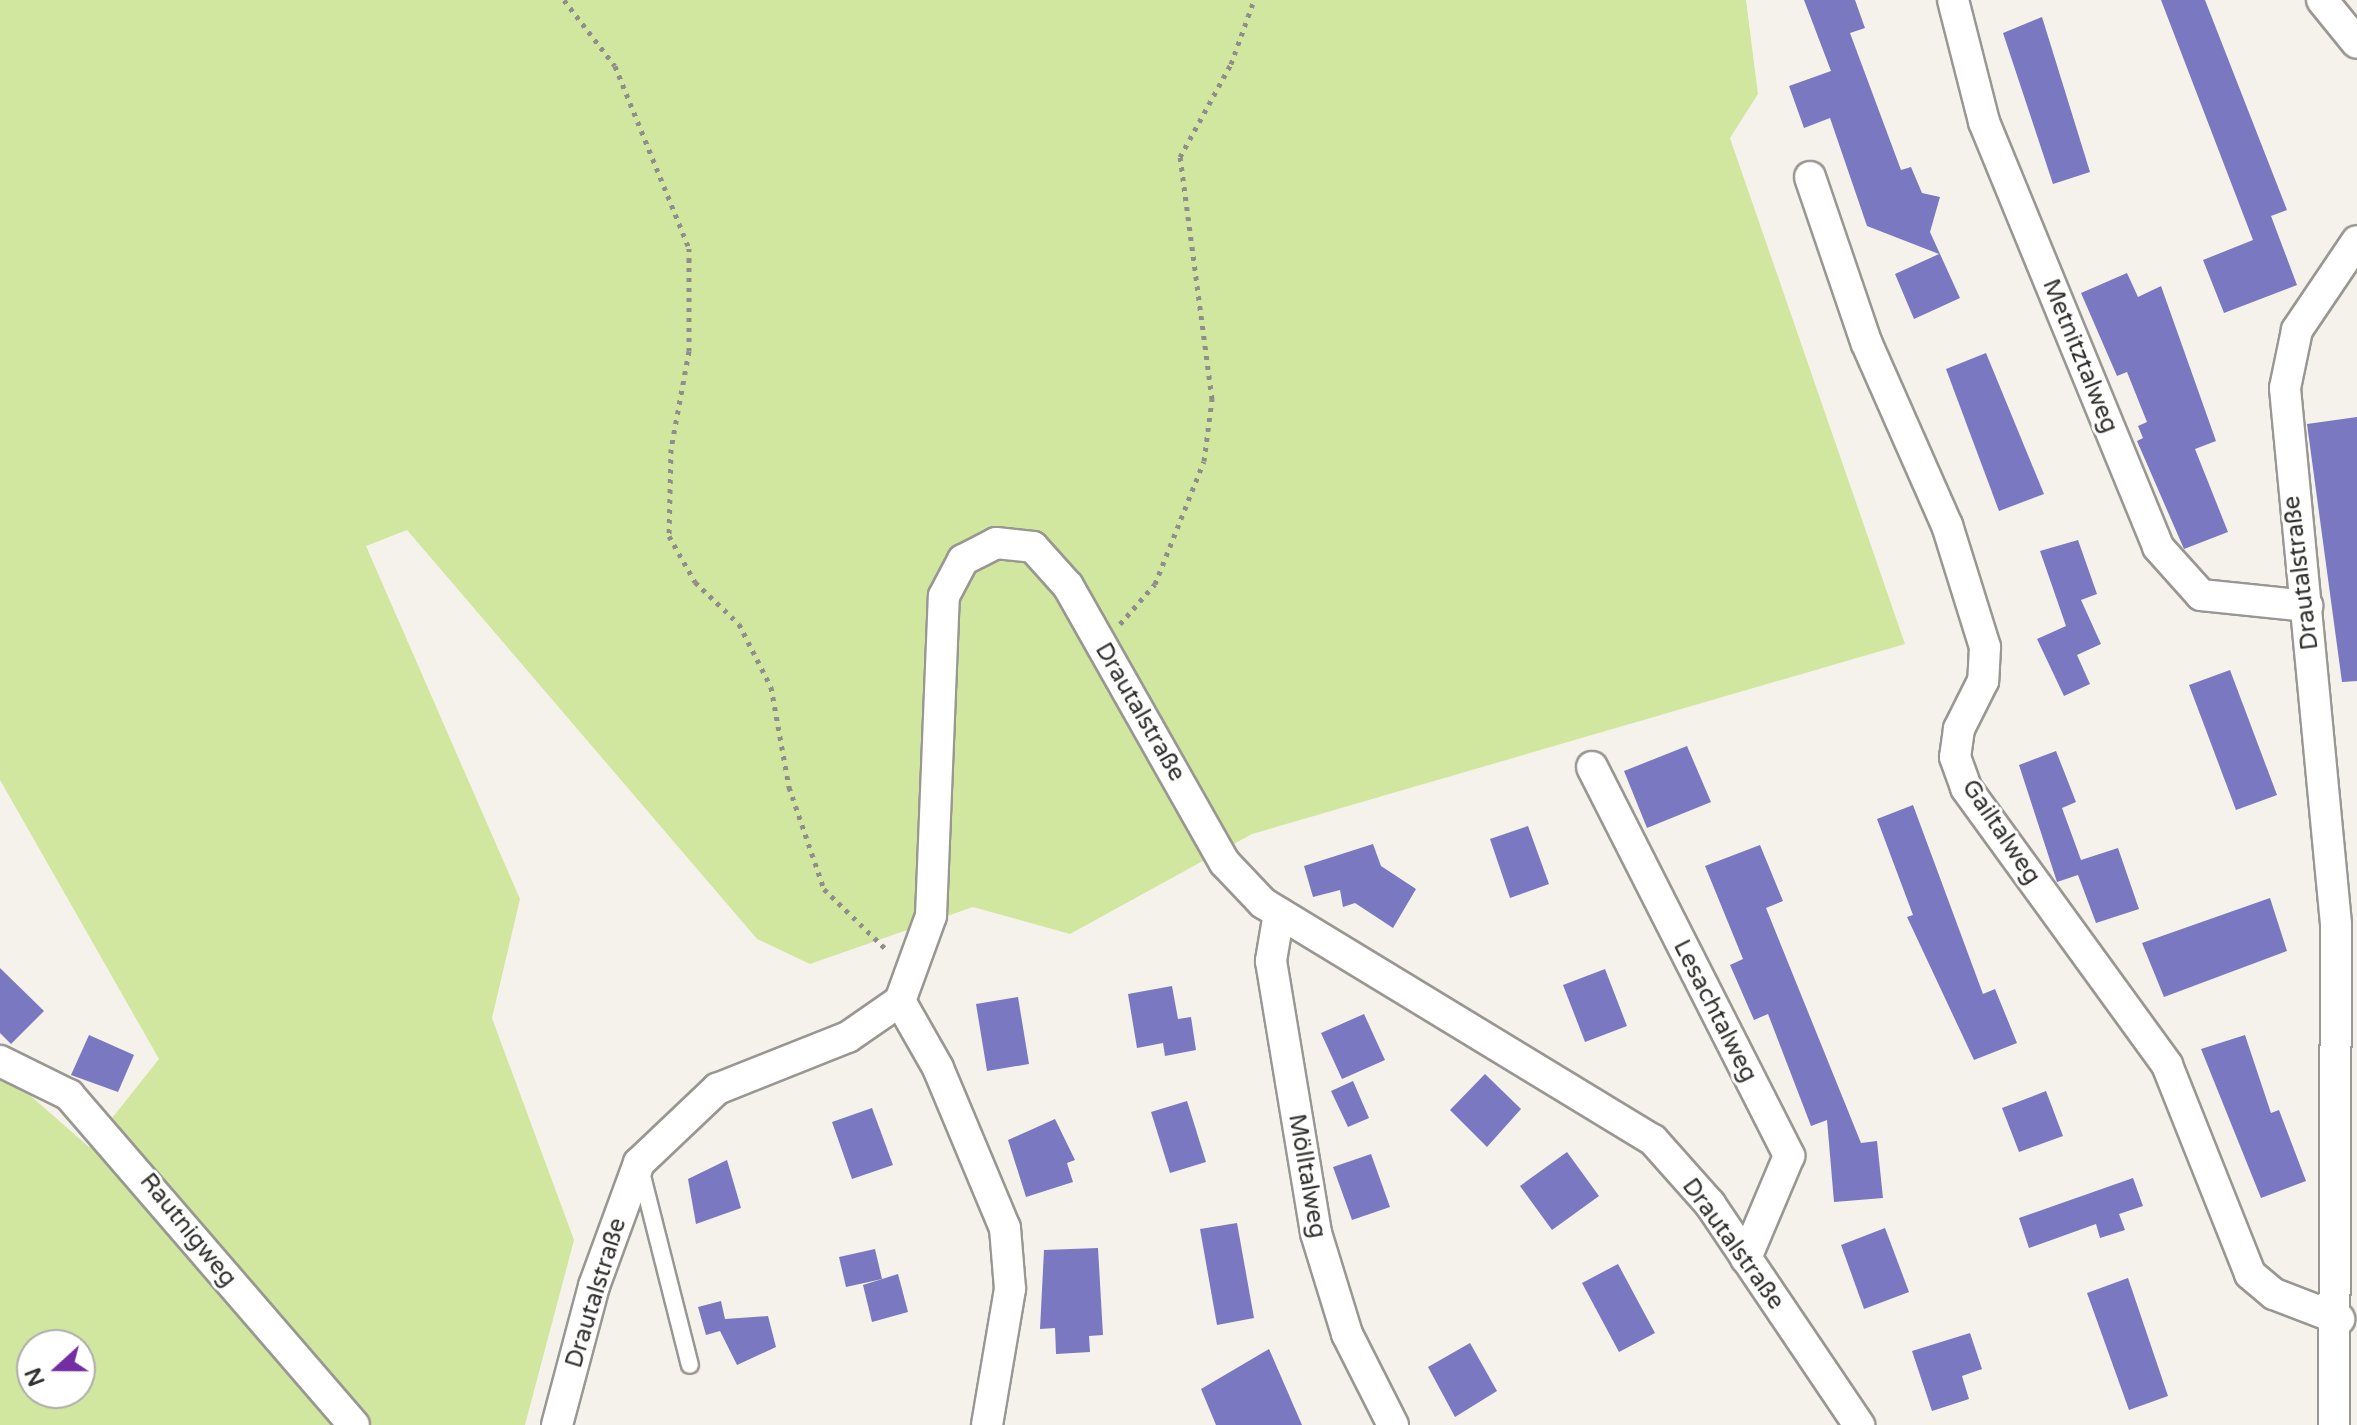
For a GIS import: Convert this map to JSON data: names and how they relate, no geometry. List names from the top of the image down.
{
  "streets": {
    "street": [
      "Metnitztalweg",
      "Drautalstraße",
      "Gailtalweg",
      "Lesachtalweg",
      "Mölltalweg",
      "Rautnigweg"
    ]
  },
  "crossings": [
    ["Metnitztalweg", "Drautalstraße"],
    ["Drautalstraße", "Gailtalweg"],
    ["Drautalstraße", "Lesachtalweg"],
    ["Drautalstraße", "Mölltalweg"]
  ],
  "north": "left"
}
